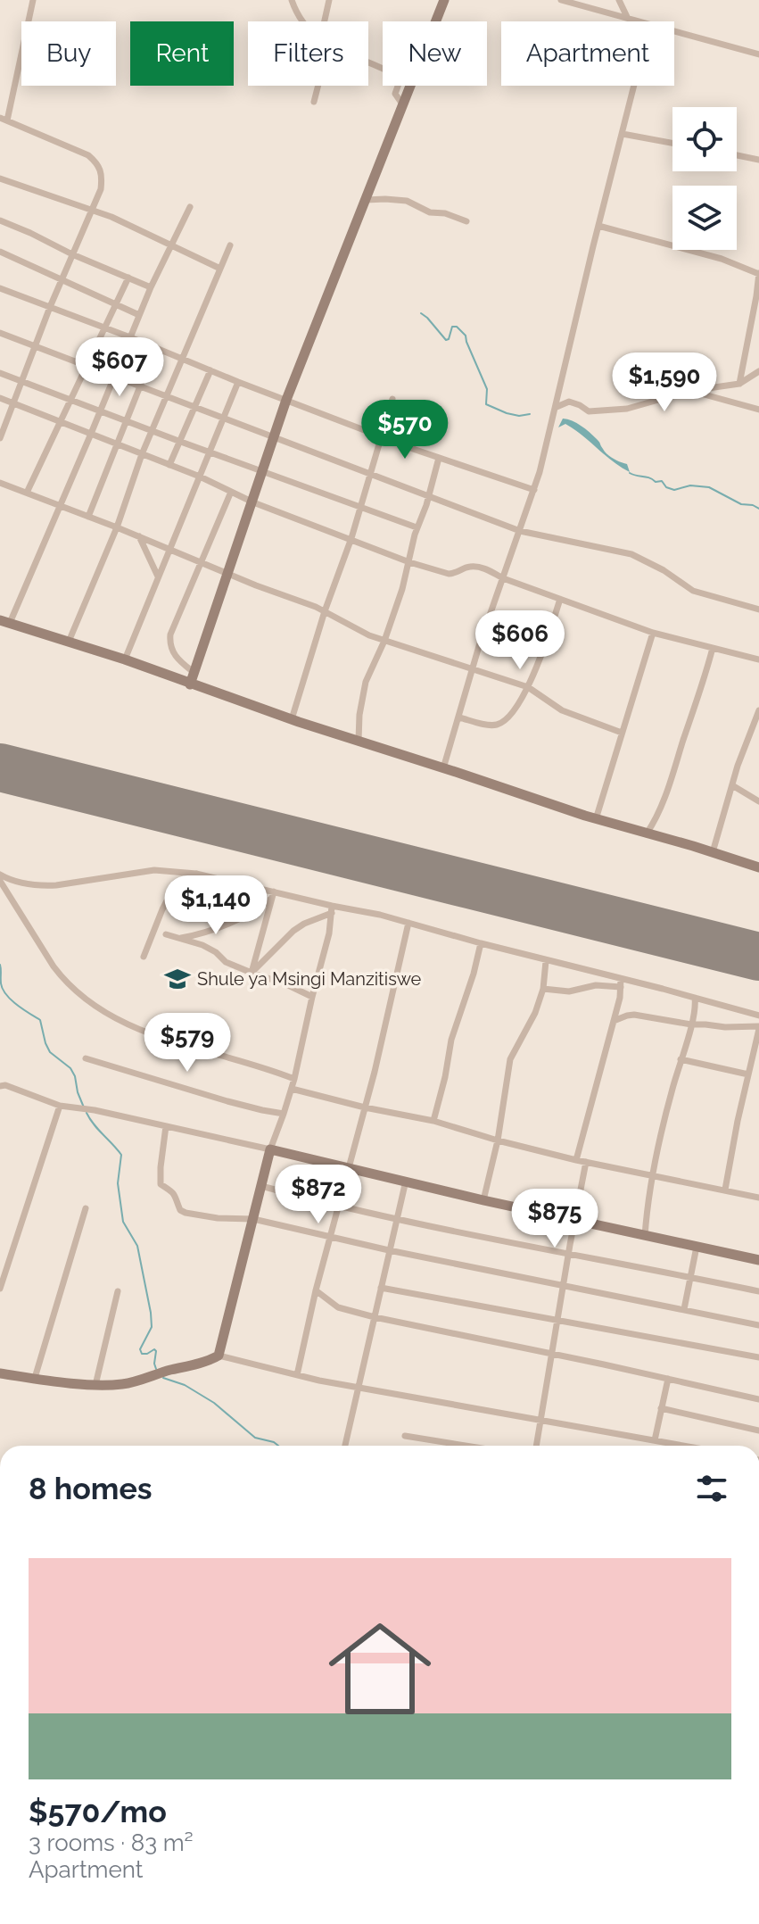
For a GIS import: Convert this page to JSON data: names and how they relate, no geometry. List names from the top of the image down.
{
  "places": {
    "school or university": ["Shule ya Msingi Manzitiswe"]
  },
  "page": {
    "chip": [
      "Buy",
      "Rent",
      "Filters",
      "New",
      "Apartment"
    ],
    "price": [
      "$607",
      "$1,590",
      "$570",
      "$606",
      "$1,140",
      "$579",
      "$872",
      "$875"
    ],
    "heading": "8 homes",
    "list": [
      {
        "name": "$570/mo",
        "note": "3 rooms · 83 m² · Apartment"
      }
    ]
  }
}
